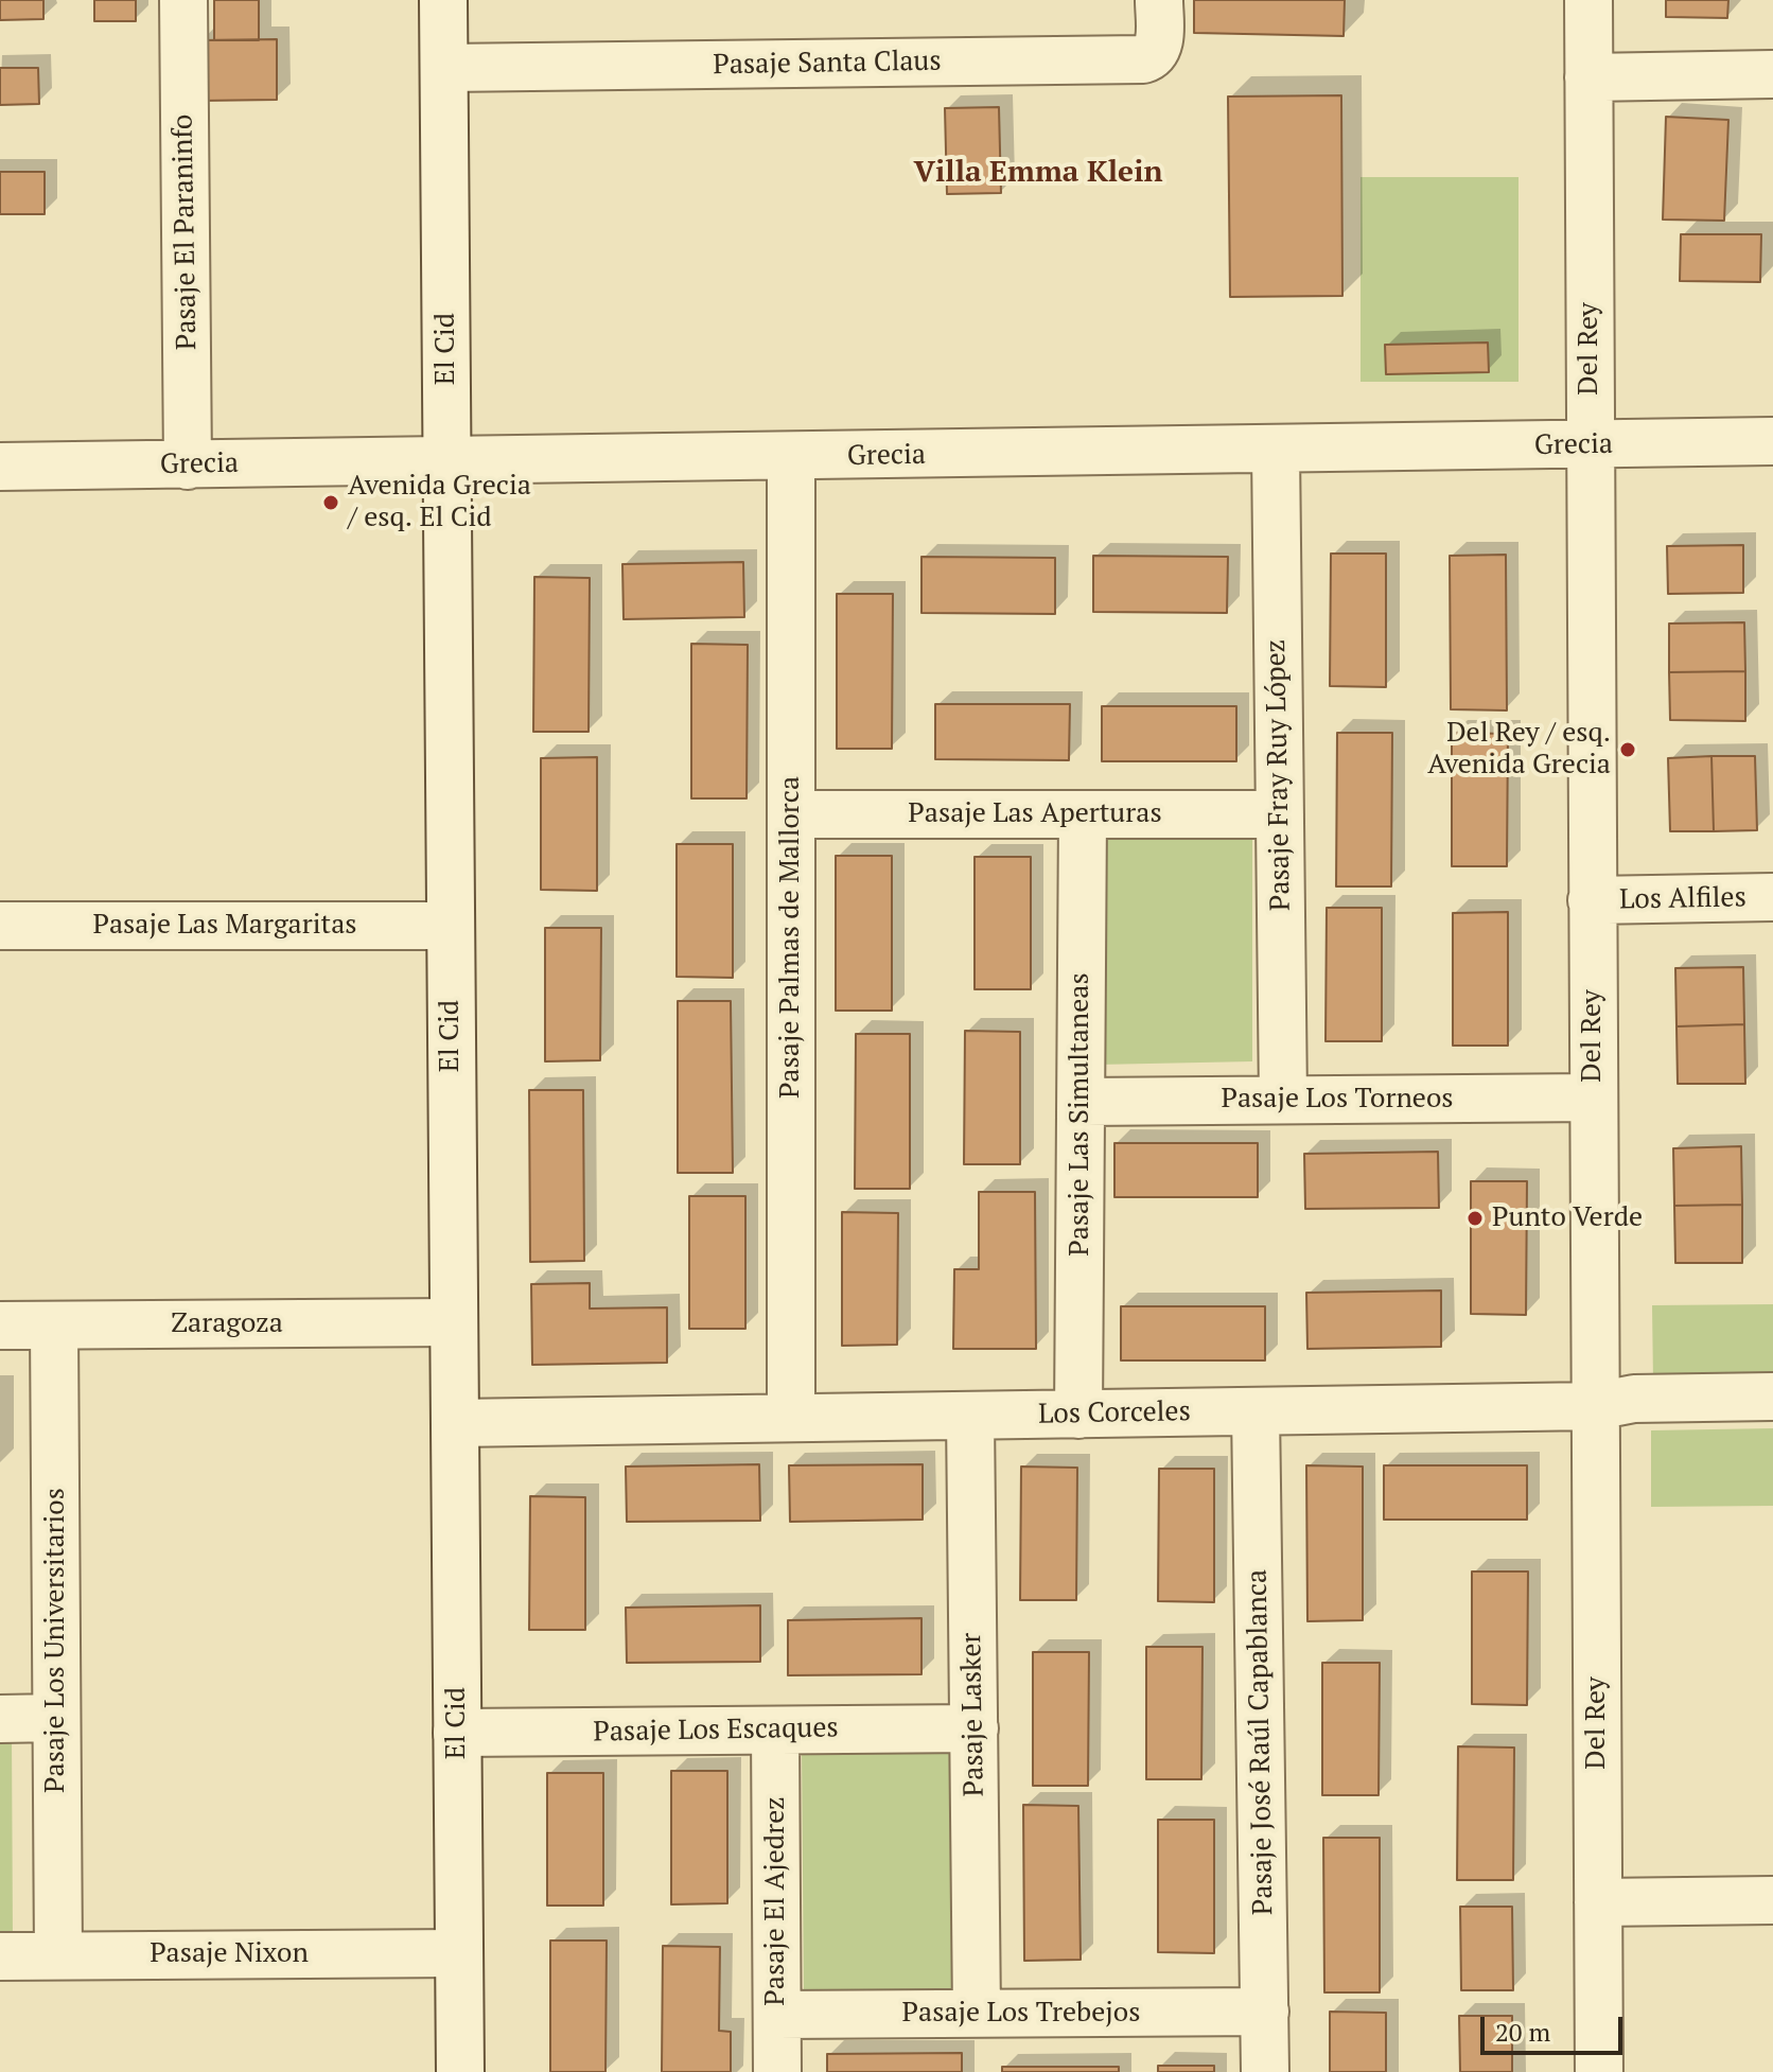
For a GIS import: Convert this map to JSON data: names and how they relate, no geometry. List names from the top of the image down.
{
  "streets": {
    "street": [
      "Pasaje Santa Claus",
      "Pasaje El Paraninfo",
      "El Cid",
      "Del Rey",
      "Grecia",
      "Pasaje Fray Ruy López",
      "Pasaje Las Aperturas",
      "Los Alfiles",
      "Pasaje Las Margaritas",
      "Pasaje Palmas de Mallorca",
      "Pasaje Los Torneos",
      "Pasaje Las Simultaneas",
      "Zaragoza",
      "Los Corceles",
      "Pasaje Los Universitarios",
      "Pasaje Lasker",
      "Pasaje Los Escaques",
      "Pasaje José Raúl Capablanca",
      "Pasaje El Ajedrez",
      "Pasaje Nixon",
      "Pasaje Los Trebejos"
    ]
  },
  "crossings": [
    ["Pasaje Santa Claus", "El Cid"],
    ["Pasaje El Paraninfo", "Grecia"],
    ["El Cid", "Grecia"],
    ["El Cid", "Pasaje Las Margaritas"],
    ["El Cid", "Zaragoza"],
    ["El Cid", "Los Corceles"],
    ["El Cid", "Pasaje Los Escaques"],
    ["El Cid", "Pasaje Nixon"],
    ["Del Rey", "Grecia"],
    ["Del Rey", "Los Alfiles"],
    ["Del Rey", "Pasaje Los Torneos"],
    ["Del Rey", "Los Corceles"],
    ["Grecia", "Pasaje Fray Ruy López"],
    ["Grecia", "Pasaje Palmas de Mallorca"],
    ["Pasaje Fray Ruy López", "Pasaje Las Aperturas"],
    ["Pasaje Fray Ruy López", "Pasaje Los Torneos"],
    ["Pasaje Las Aperturas", "Pasaje Palmas de Mallorca"],
    ["Pasaje Las Aperturas", "Pasaje Las Simultaneas"],
    ["Pasaje Palmas de Mallorca", "Los Corceles"],
    ["Pasaje Los Torneos", "Pasaje Las Simultaneas"],
    ["Pasaje Las Simultaneas", "Los Corceles"],
    ["Zaragoza", "Pasaje Los Universitarios"],
    ["Los Corceles", "Pasaje Lasker"],
    ["Los Corceles", "Pasaje José Raúl Capablanca"],
    ["Pasaje Los Universitarios", "Pasaje Nixon"],
    ["Pasaje Lasker", "Pasaje Los Escaques"],
    ["Pasaje Lasker", "Pasaje Los Trebejos"],
    ["Pasaje Los Escaques", "Pasaje El Ajedrez"],
    ["Pasaje José Raúl Capablanca", "Pasaje Los Trebejos"],
    ["Pasaje El Ajedrez", "Pasaje Los Trebejos"]
  ],
  "districts": ["Villa Emma Klein"],
  "places": ["Avenida Grecia / esq. El Cid", "Del Rey / esq. Avenida Grecia", "Punto Verde"],
  "scale_bar": "20 m"
}
